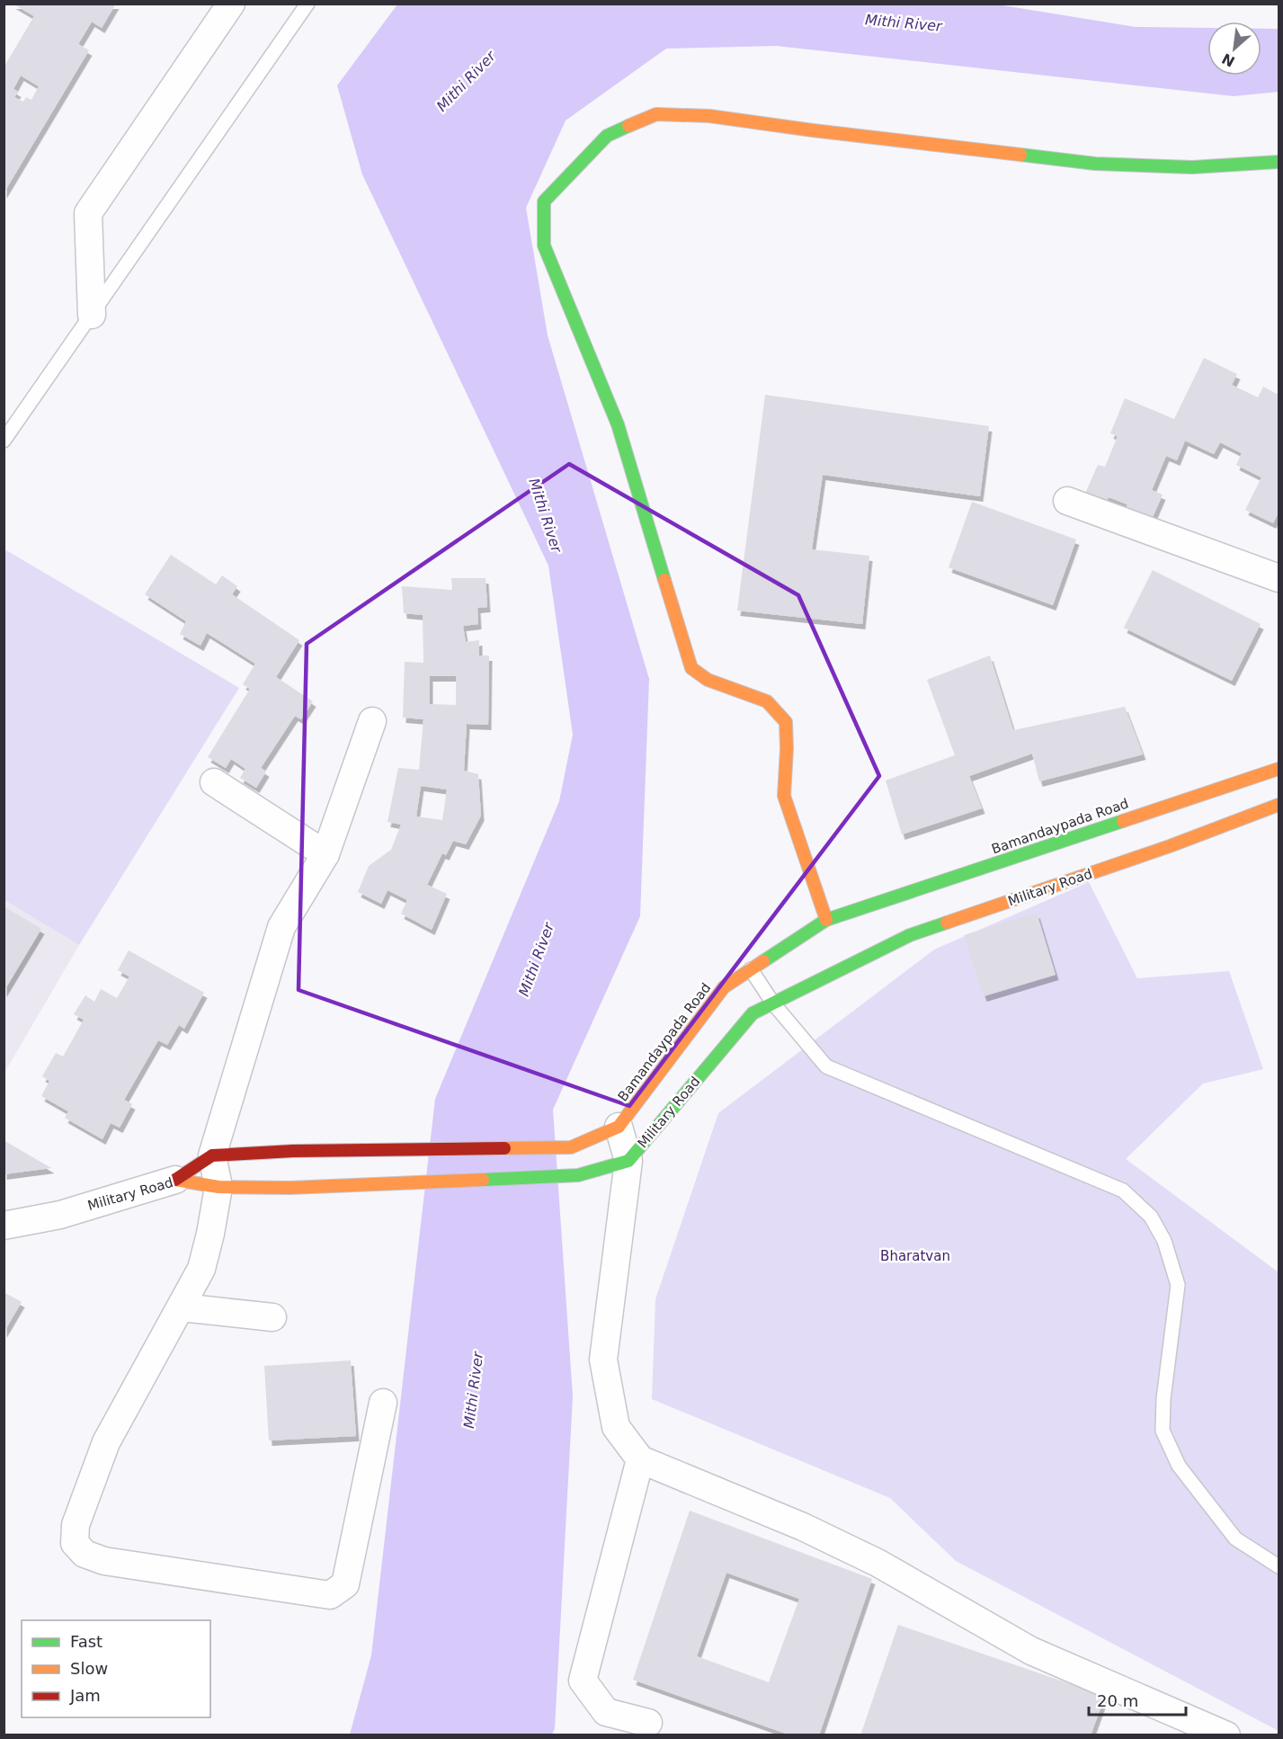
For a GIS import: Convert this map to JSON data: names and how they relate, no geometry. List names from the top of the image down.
{
  "streets": {
    "street": ["Bamandaypada Road", "Military Road"]
  },
  "water": ["Mithi River"],
  "parks": ["Bharatvan"],
  "legend": ["Fast", "Slow", "Jam"],
  "scale_bar": "20 m",
  "north": "bottom left"
}
